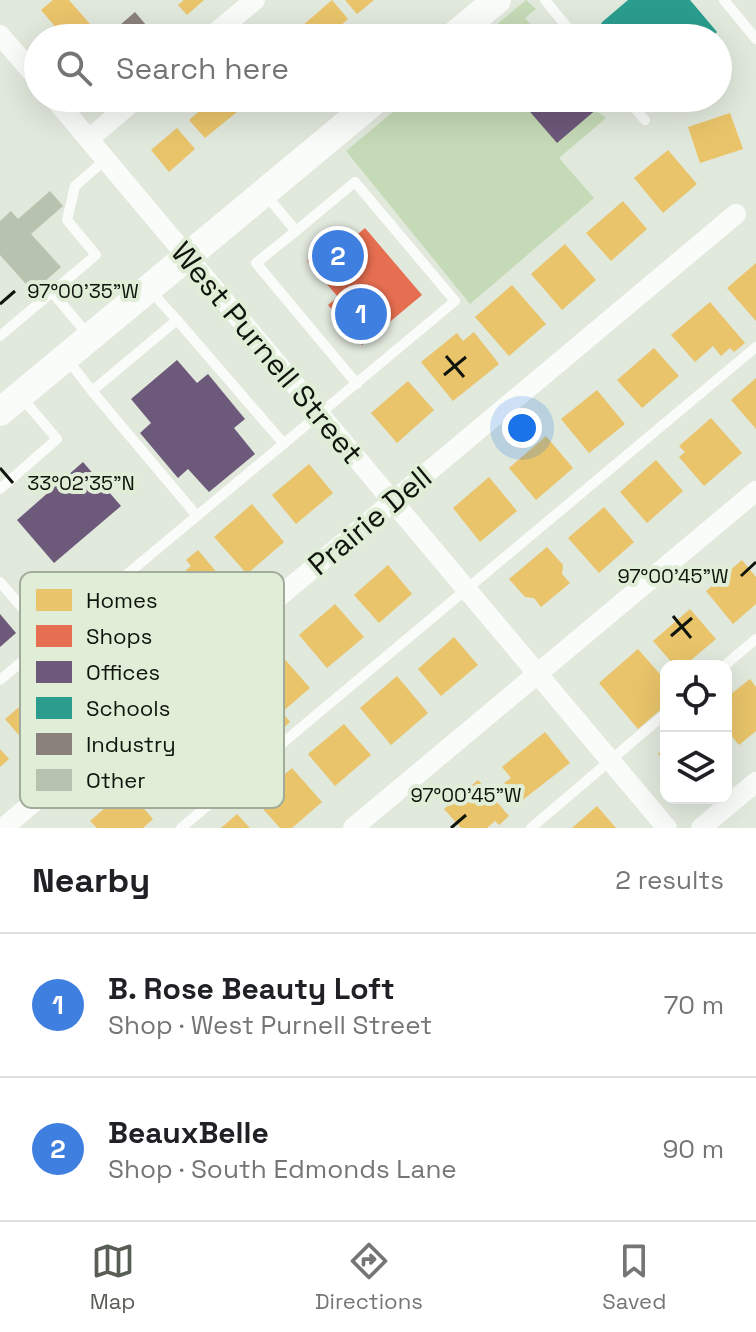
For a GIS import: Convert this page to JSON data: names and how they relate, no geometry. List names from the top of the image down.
{
  "streets": {
    "street": ["West Purnell Street", "Prairie Dell"]
  },
  "crossings": [
    ["West Purnell Street", "Prairie Dell"]
  ],
  "legend": [
    "Homes",
    "Shops",
    "Offices",
    "Schools",
    "Industry",
    "Other"
  ],
  "page": {
    "search": "Search here",
    "pins": ["2", "1"],
    "heading": ["Nearby", "2 results"],
    "list": [
      {
        "mark": "1",
        "name": "B. Rose Beauty Loft",
        "note": "Shop · West Purnell Street",
        "value": "70 m"
      },
      {
        "mark": "2",
        "name": "BeauxBelle",
        "note": "Shop · South Edmonds Lane",
        "value": "90 m"
      }
    ],
    "nav": ["Map", "Directions", "Saved"]
  },
  "coordinates": ["97°00'35\"W", "33°02'35\"N", "97°00'45\"W"]
}
